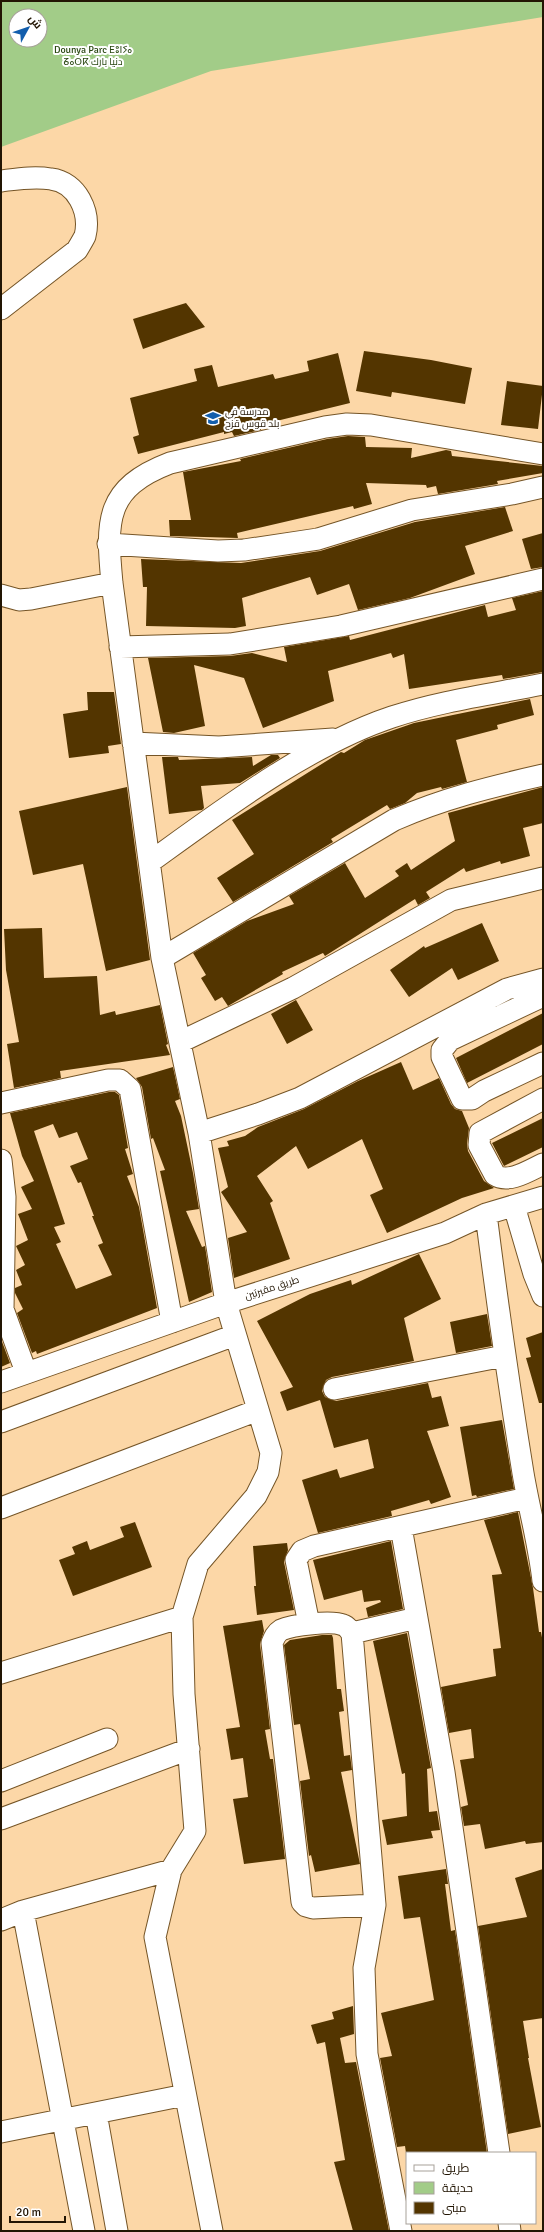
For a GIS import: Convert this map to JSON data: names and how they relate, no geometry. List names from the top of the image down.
{
  "streets": {
    "street": ["طريق مقبرتين"]
  },
  "parks": ["Dounya Parc ⴹⵓⵏⵢⴰ ⵒⴰⵔⴽ دنيا بارك"],
  "places": {
    "school or university": ["مدرسة في بلد قوس قزح"]
  },
  "legend": ["طريق", "حديقة", "مبنى"],
  "scale_bar": "20 m",
  "north": "top right"
}
